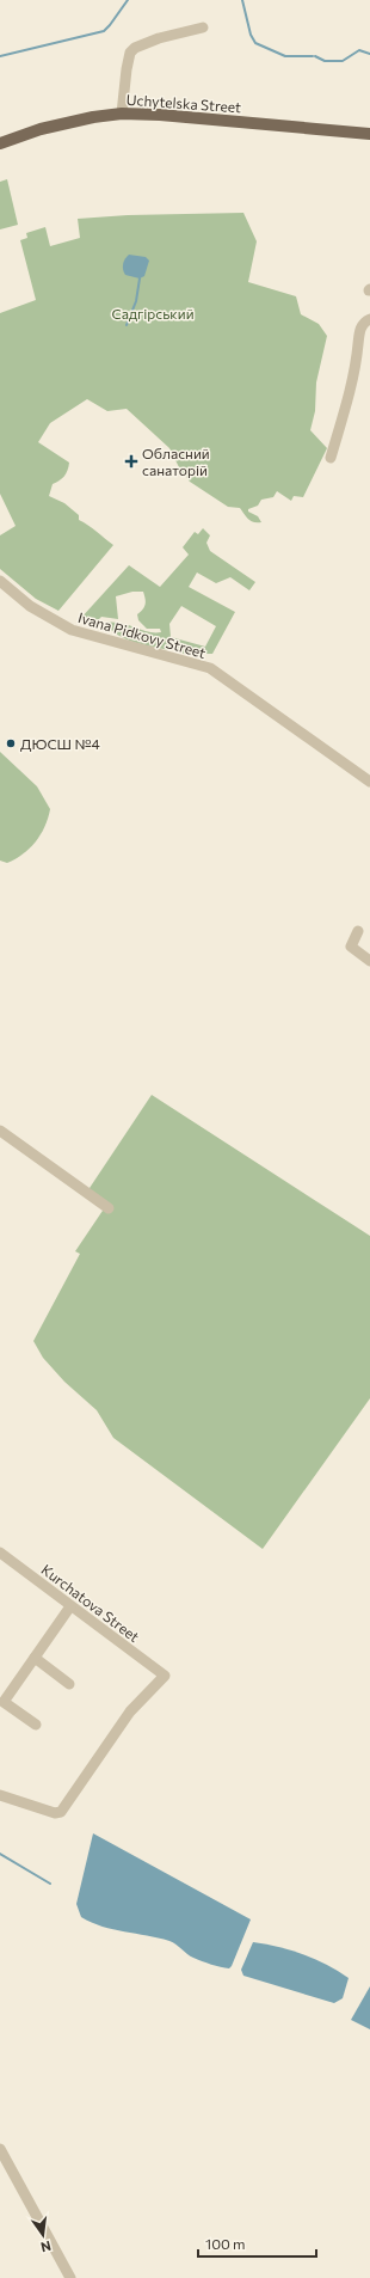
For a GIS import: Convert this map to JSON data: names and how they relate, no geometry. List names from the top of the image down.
{
  "streets": {
    "main road": ["Uchytelska Street"],
    "street": ["Ivana Pidkovy Street", "Kurchatova Street"]
  },
  "parks": ["Садгірський"],
  "places": {
    "health": ["Обласний санаторій"],
    "other": ["ДЮСШ №4"]
  },
  "scale_bar": "100 m",
  "north": "bottom"
}
